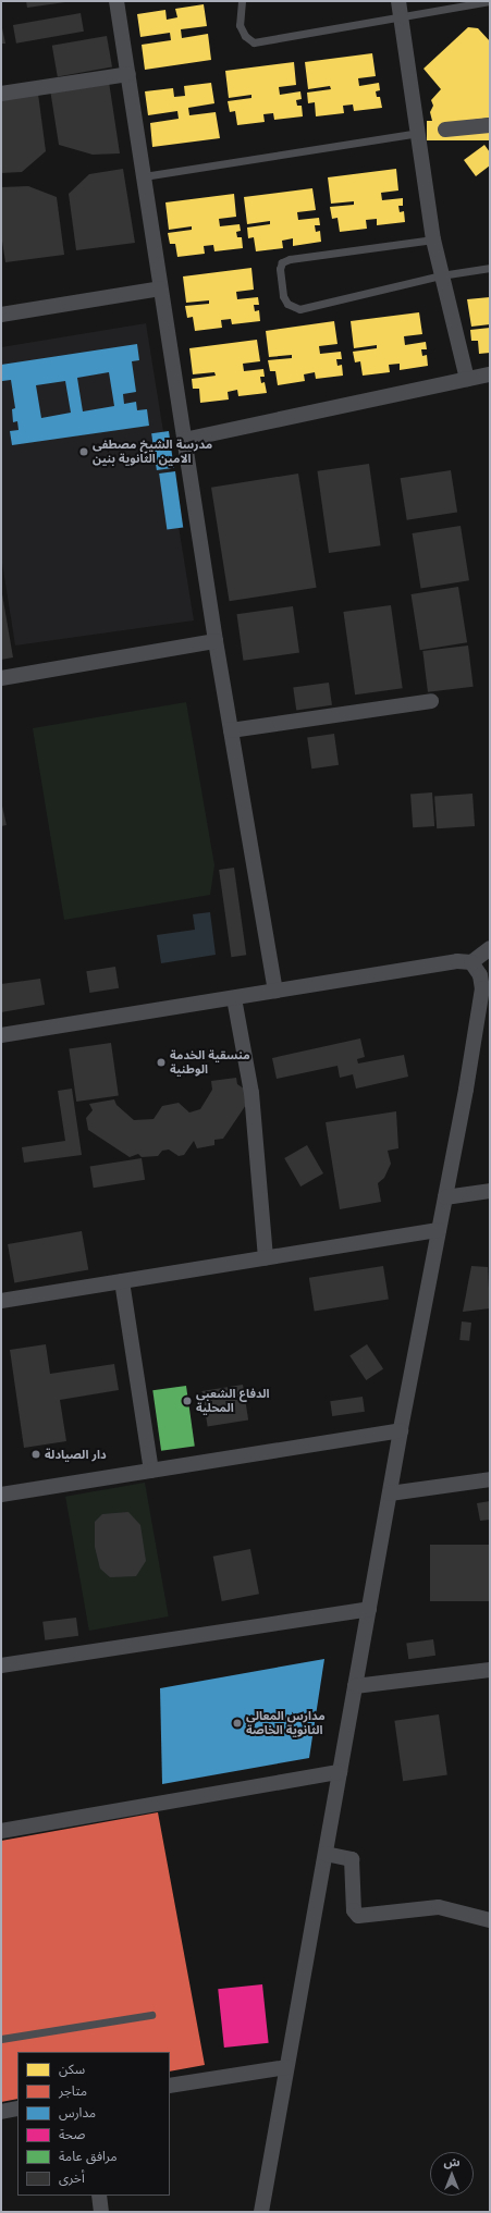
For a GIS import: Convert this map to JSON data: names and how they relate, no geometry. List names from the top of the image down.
{
  "places": [
    "مدرسة الشيخ مصطفى الامين الثانوية بنين",
    "منسقية الخدمة الوطنية",
    "الدفاع الشعبي المحلية",
    "دار الصيادلة",
    "مدارس المعالي الثانوية الخاصة"
  ],
  "legend": [
    "سكن",
    "متاجر",
    "مدارس",
    "صحة",
    "مرافق عامة",
    "أخرى"
  ],
  "north": "top"
}
